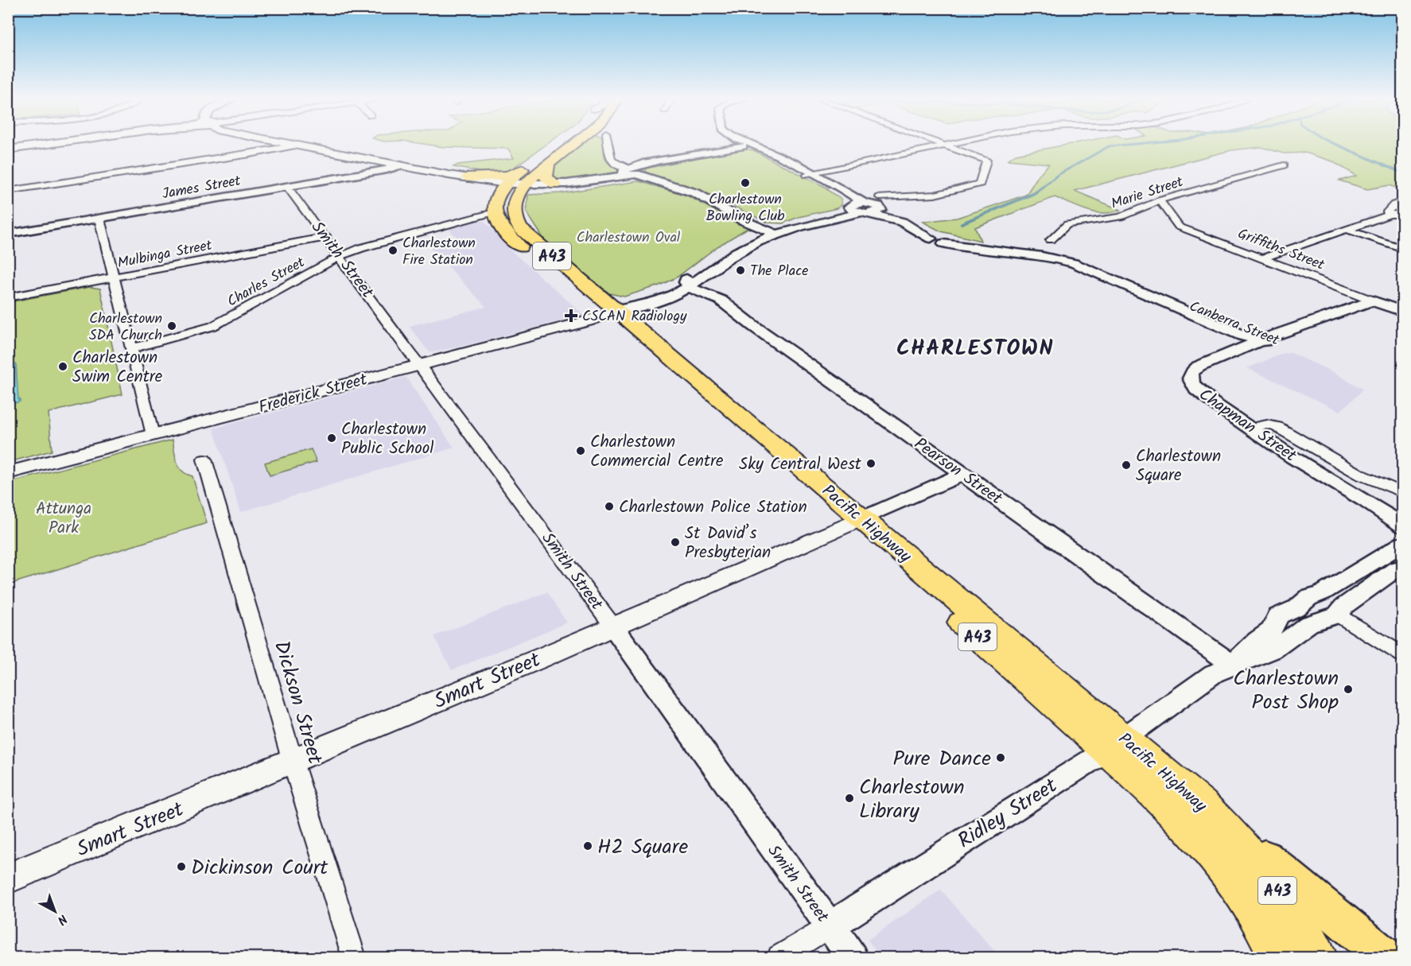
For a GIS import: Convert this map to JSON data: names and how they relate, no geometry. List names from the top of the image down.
{
  "streets": {
    "highway": ["A43", "Pacific Highway"],
    "main road": ["Frederick Street", "Smart Street"],
    "street": [
      "James Street",
      "Marie Street",
      "Griffiths Street",
      "Mulbinga Street",
      "Smith Street",
      "Charles Street",
      "Canberra Street",
      "Chapman Street",
      "Pearson Street",
      "Dickson Street",
      "Ridley Street"
    ]
  },
  "crossings": [
    ["James Street", "Smith Street"],
    ["Marie Street", "Griffiths Street"],
    ["Griffiths Street", "Chapman Street"],
    ["Mulbinga Street", "Smith Street"],
    ["Smith Street", "Charles Street"],
    ["Smith Street", "Frederick Street"],
    ["Smith Street", "Smart Street"],
    ["Smith Street", "Ridley Street"],
    ["Charles Street", "Pacific Highway"],
    ["Canberra Street", "Frederick Street"],
    ["Canberra Street", "Chapman Street"],
    ["Frederick Street", "Pearson Street"],
    ["Frederick Street", "Pacific Highway"],
    ["Pearson Street", "Smart Street"],
    ["Pearson Street", "Ridley Street"],
    ["Pacific Highway", "Smart Street"],
    ["Pacific Highway", "Ridley Street"],
    ["Smart Street", "Dickson Street"]
  ],
  "districts": ["CHARLESTOWN"],
  "parks": ["Charlestown Oval", "Attunga Park"],
  "places": {
    "other": [
      "Charlestown Bowling Club",
      "Charlestown Fire Station",
      "The Place",
      "Charlestown SDA Church",
      "Charlestown Swim Centre",
      "Charlestown Public School",
      "Charlestown Commercial Centre",
      "Sky Central West",
      "Charlestown Square",
      "Charlestown Police Station",
      "St David’s Presbyterian",
      "Charlestown Post Shop",
      "Pure Dance",
      "Charlestown Library",
      "H2 Square",
      "Dickinson Court"
    ],
    "health": ["CSCAN Radiology"]
  },
  "north": "bottom right"
}
